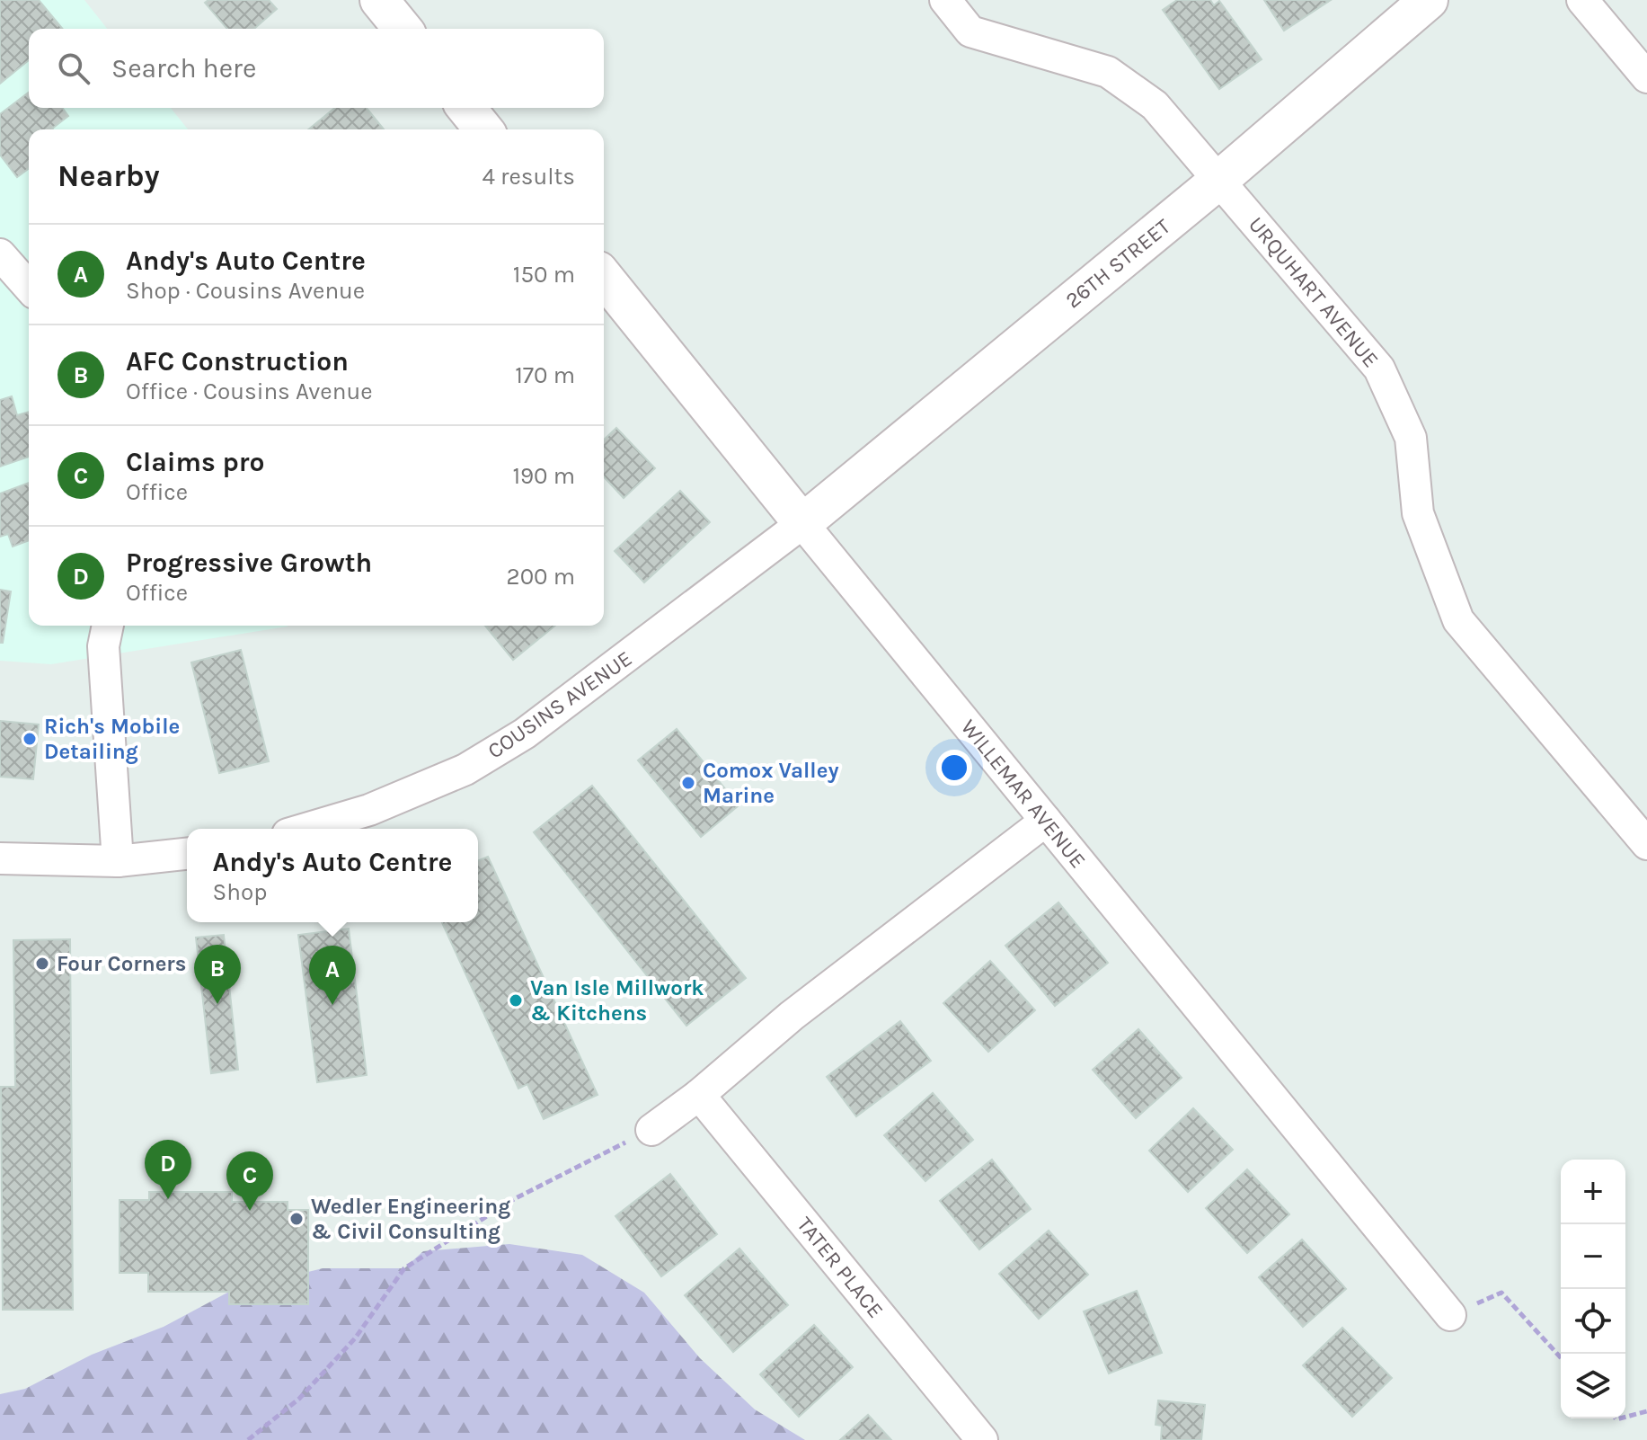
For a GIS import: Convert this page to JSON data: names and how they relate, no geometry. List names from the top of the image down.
{
  "streets": {
    "street": [
      "26TH STREET",
      "URQUHART AVENUE",
      "COUSINS AVENUE",
      "WILLEMAR AVENUE",
      "TATER PLACE"
    ]
  },
  "crossings": [
    ["26TH STREET", "URQUHART AVENUE"],
    ["26TH STREET", "COUSINS AVENUE"],
    ["26TH STREET", "WILLEMAR AVENUE"],
    ["COUSINS AVENUE", "WILLEMAR AVENUE"]
  ],
  "places": [
    "Rich's Mobile Detailing",
    "Comox Valley Marine",
    "Four Corners",
    "Van Isle Millwork & Kitchens",
    "Wedler Engineering & Civil Consulting"
  ],
  "page": {
    "search": "Search here",
    "heading": ["Nearby", "4 results"],
    "list": [
      {
        "mark": "A",
        "name": "Andy's Auto Centre",
        "note": "Shop · Cousins Avenue",
        "value": "150 m"
      },
      {
        "mark": "B",
        "name": "AFC Construction",
        "note": "Office · Cousins Avenue",
        "value": "170 m"
      },
      {
        "mark": "C",
        "name": "Claims pro",
        "note": "Office",
        "value": "190 m"
      },
      {
        "mark": "D",
        "name": "Progressive Growth",
        "note": "Office",
        "value": "200 m"
      }
    ],
    "popup": ["Andy's Auto Centre", "Shop"],
    "pins": [
      "B",
      "A",
      "D",
      "C"
    ],
    "map_buttons": ["+", "−"]
  }
}
